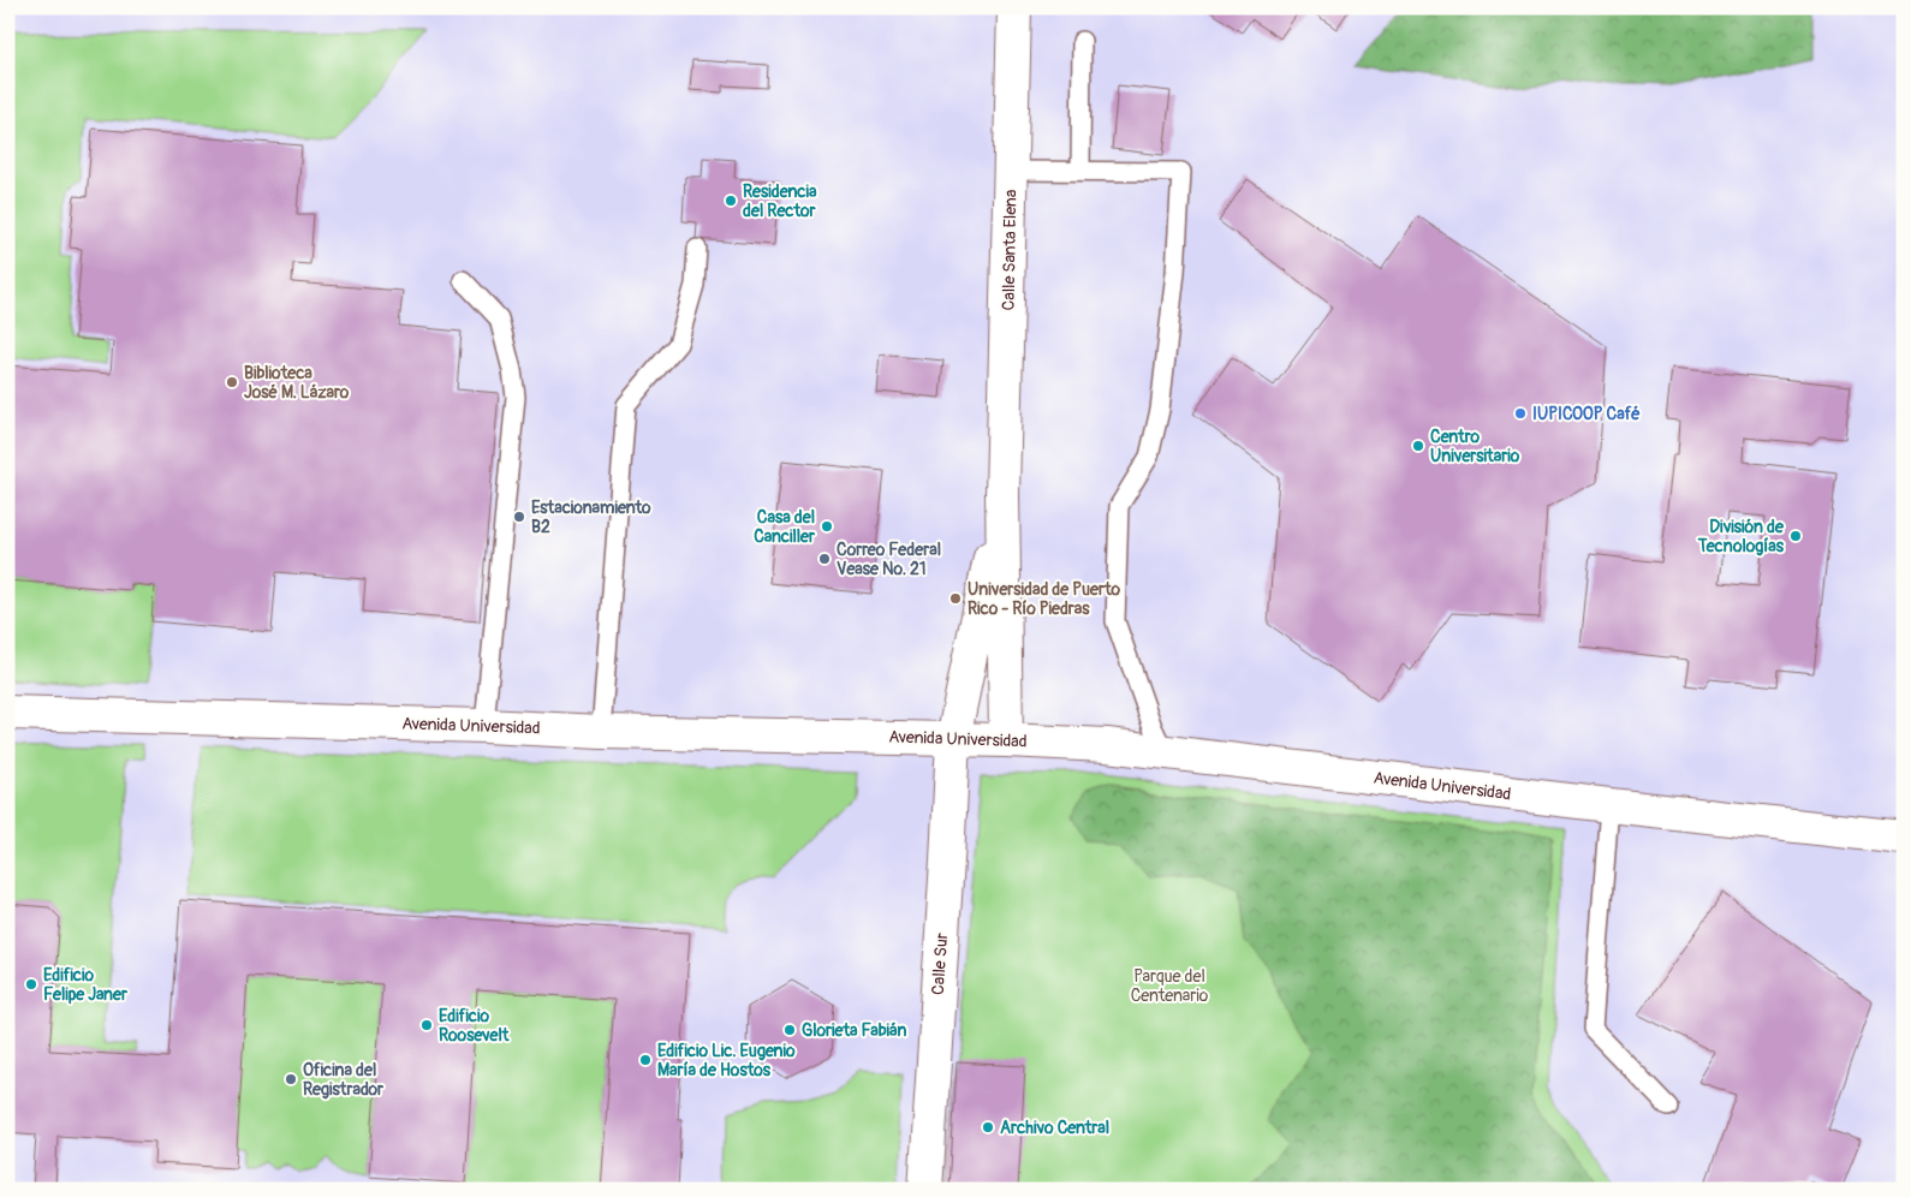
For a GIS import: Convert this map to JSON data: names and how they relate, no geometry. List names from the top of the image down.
{
  "streets": {
    "street": ["Calle Santa Elena", "Avenida Universidad", "Calle Sur"]
  },
  "crossings": [
    ["Calle Santa Elena", "Avenida Universidad"],
    ["Calle Santa Elena", "Calle Sur"],
    ["Avenida Universidad", "Calle Sur"]
  ],
  "parks": ["Parque del Centenario"],
  "places": [
    "Residencia del Rector",
    "Biblioteca José M. Lázaro",
    "IUPICOOP Café",
    "Centro Universitario",
    "Estacionamiento B2",
    "Casa del Canciller",
    "División de Tecnologías",
    "Correo Federal Vease No. 21",
    "Universidad de Puerto Rico - Río Piedras",
    "Edificio Felipe Janer",
    "Edificio Roosevelt",
    "Glorieta Fabián",
    "Edificio Lic. Eugenio María de Hostos",
    "Oficina del Registrador",
    "Archivo Central"
  ]
}
